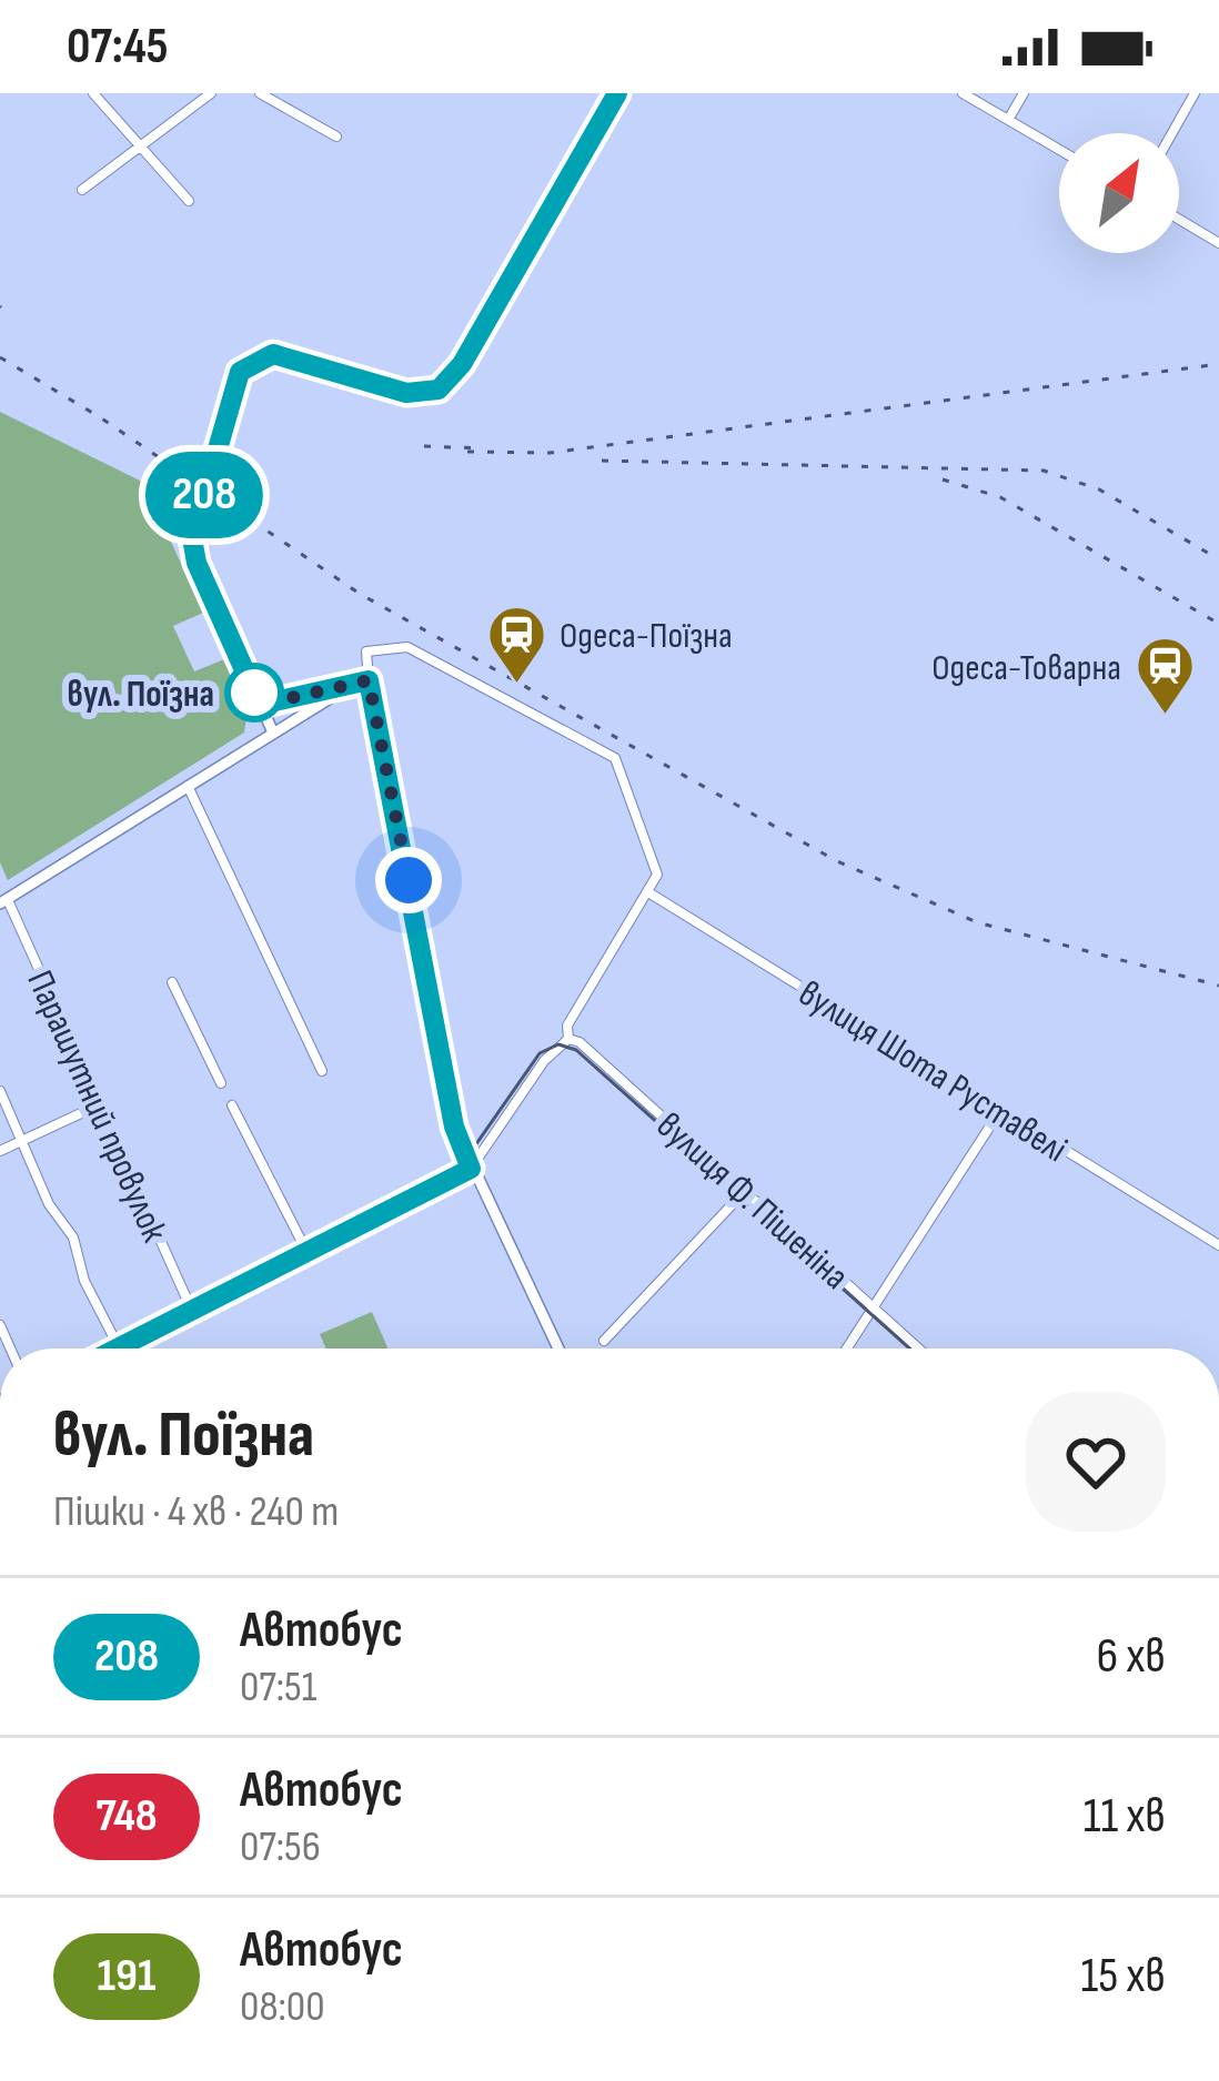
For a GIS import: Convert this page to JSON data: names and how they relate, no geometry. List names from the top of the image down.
{
  "streets": {
    "street": ["вулиця Шота Руставелі", "Парашутний провулок", "вулиця Ф. Пішеніна"]
  },
  "places": {
    "station": ["Одеса-Поїзна", "Одеса-Товарна"],
    "other": ["вул. Поїзна"]
  },
  "lines": ["bus line 208"],
  "north": "top right",
  "page": {
    "status": "07:45",
    "on_map": "208",
    "heading": ["вул. Поїзна", "Пішки · 4 хв · 240 m"],
    "list": [
      {
        "mark": "208",
        "name": "Автобус",
        "note": "07:51",
        "value": "6 хв"
      },
      {
        "mark": "748",
        "name": "Автобус",
        "note": "07:56",
        "value": "11 хв"
      },
      {
        "mark": "191",
        "name": "Автобус",
        "note": "08:00",
        "value": "15 хв"
      }
    ]
  }
}
